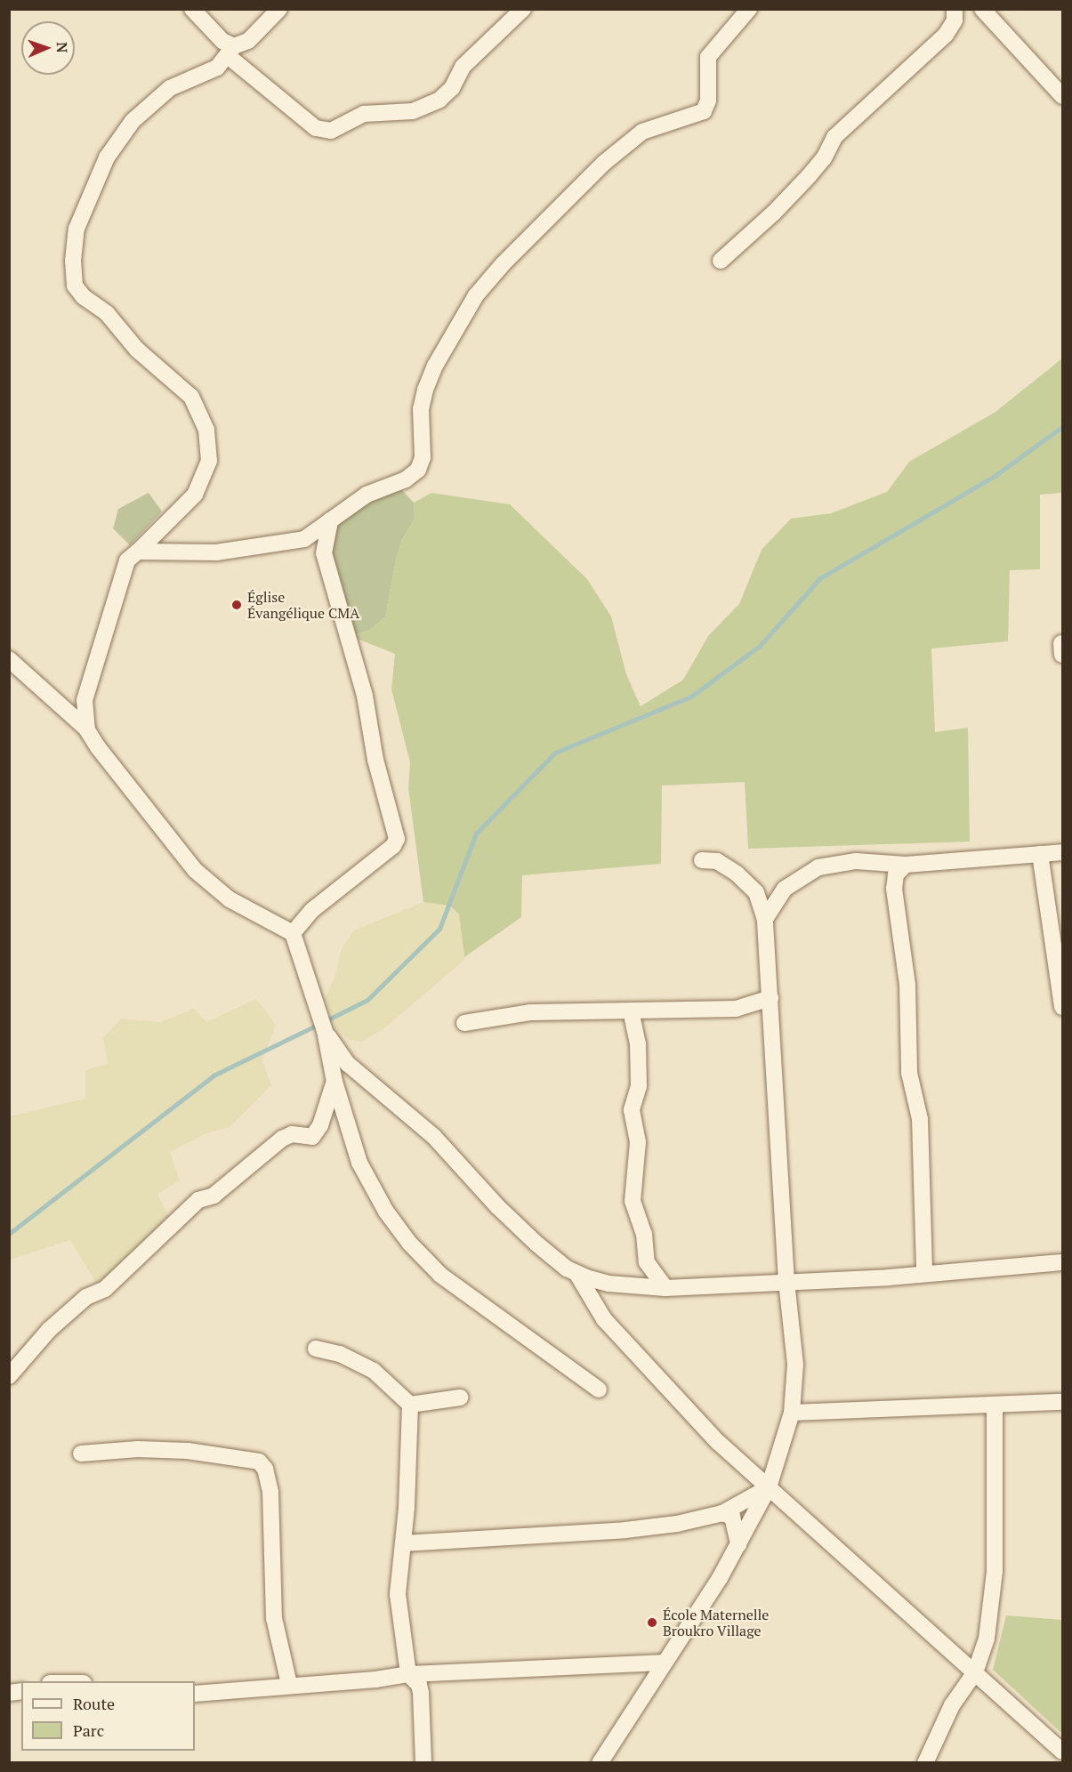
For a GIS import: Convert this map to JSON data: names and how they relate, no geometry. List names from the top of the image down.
{
  "places": ["Église Évangélique CMA", "École Maternelle Broukro Village"],
  "legend": ["Route", "Parc"],
  "north": "right"
}
